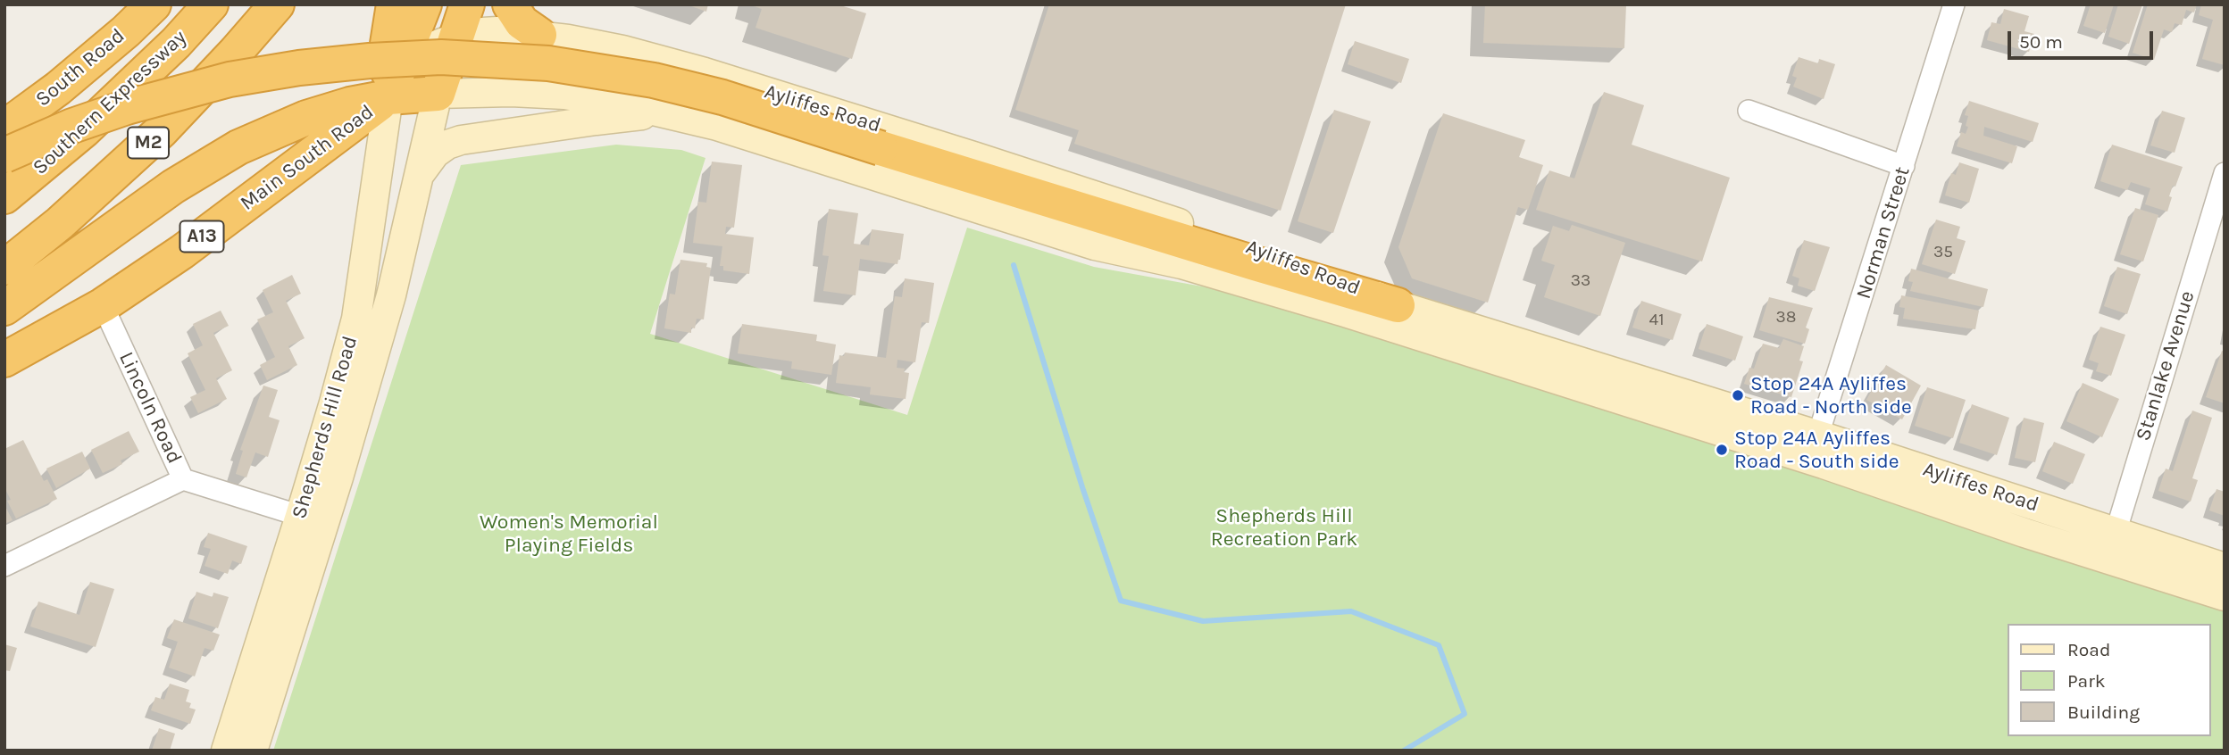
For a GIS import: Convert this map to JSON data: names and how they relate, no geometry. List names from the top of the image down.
{
  "streets": {
    "highway": [
      "South Road",
      "Southern Expressway",
      "Ayliffes Road",
      "M2",
      "Main South Road",
      "A13"
    ],
    "main road": ["Shepherds Hill Road"],
    "street": ["Norman Street", "Stanlake Avenue", "Lincoln Road"]
  },
  "crossings": [
    ["Ayliffes Road", "Main South Road"],
    ["Ayliffes Road", "Norman Street"],
    ["Ayliffes Road", "Stanlake Avenue"],
    ["Ayliffes Road", "Shepherds Hill Road"],
    ["Main South Road", "Lincoln Road"],
    ["Main South Road", "Shepherds Hill Road"],
    ["Lincoln Road", "Shepherds Hill Road"]
  ],
  "parks": ["Shepherds Hill Recreation Park", "Women's Memorial Playing Fields"],
  "places": ["Stop 24A Ayliffes Road - North side", "Stop 24A Ayliffes Road - South side"],
  "house_numbers": [
    "35",
    "33",
    "38",
    "41"
  ],
  "legend": ["Road", "Park", "Building"],
  "scale_bar": "50 m"
}
